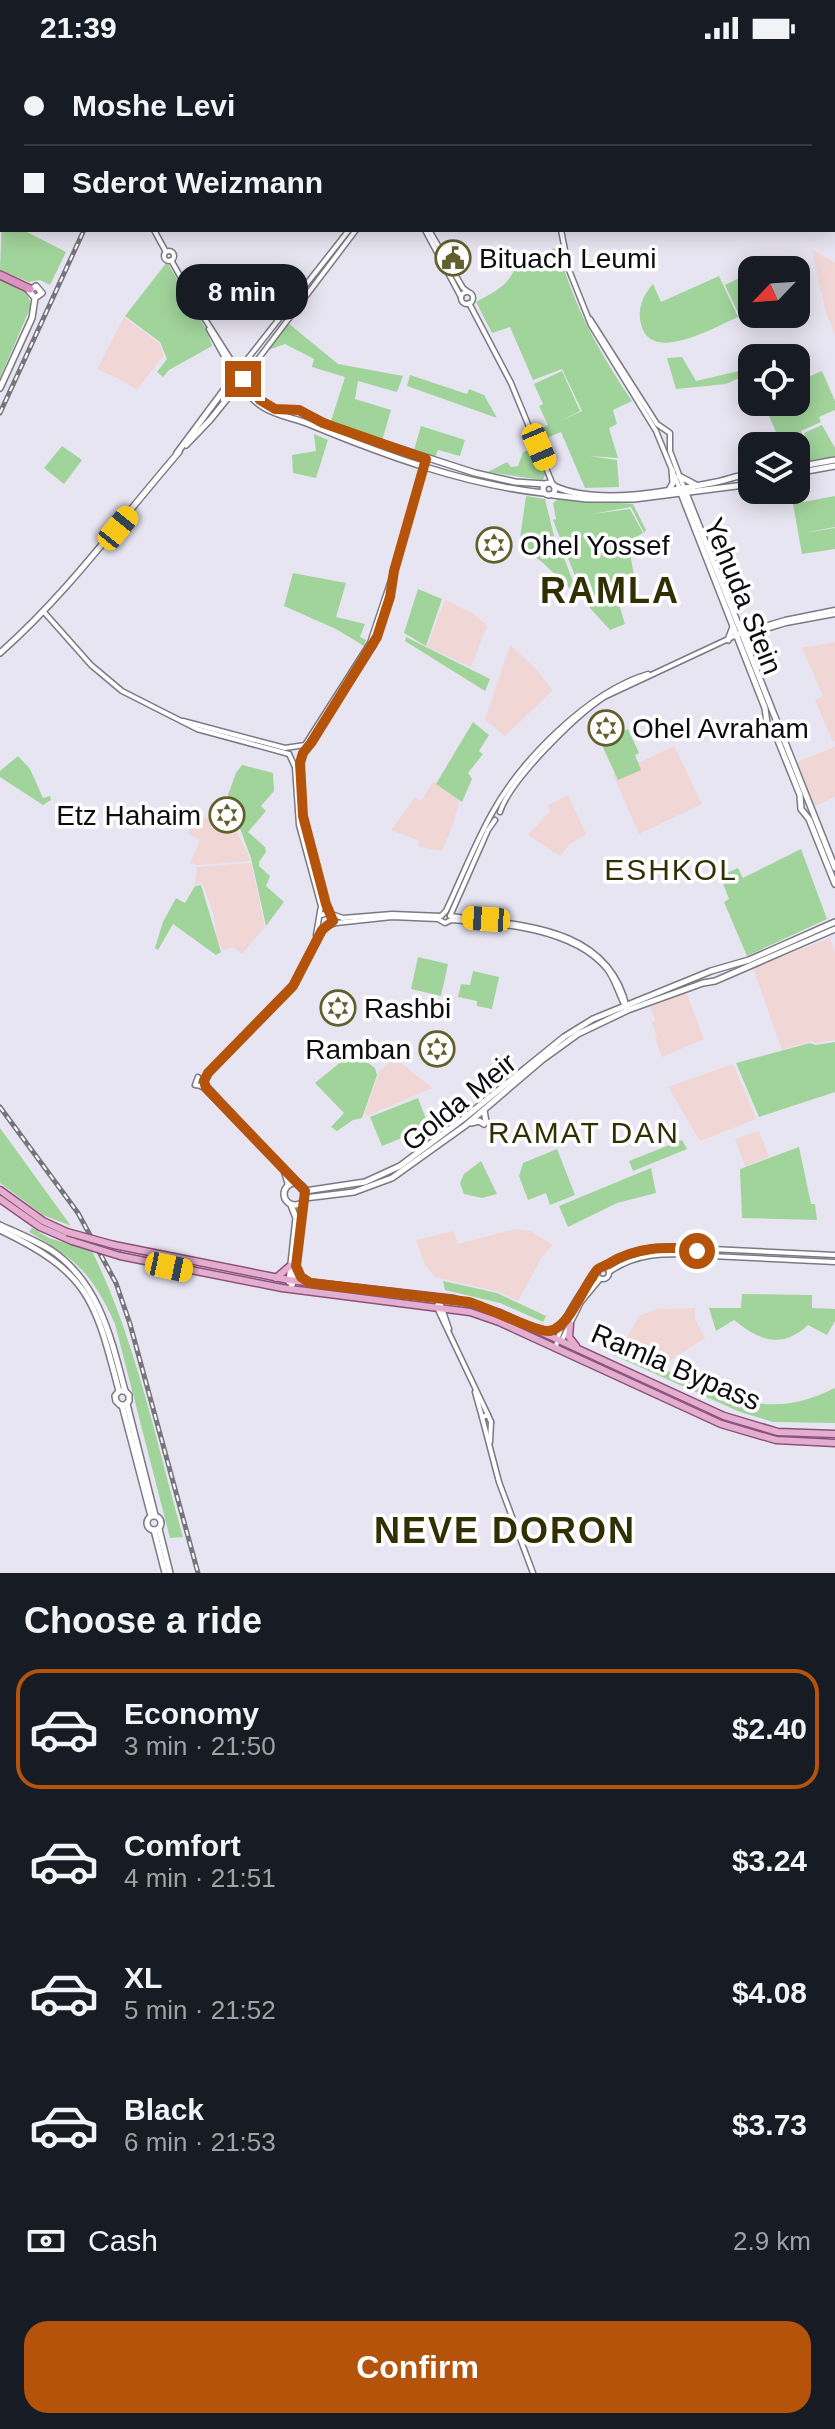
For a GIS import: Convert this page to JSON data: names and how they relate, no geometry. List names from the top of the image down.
{
  "streets": {
    "main road": ["Yehuda Stein", "Golda Meir", "Ramla Bypass"]
  },
  "districts": [
    "RAMLA",
    "ESHKOL",
    "RAMAT DAN",
    "NEVE DORON"
  ],
  "places": {
    "public building": ["Bituach Leumi"],
    "synagogue": [
      "Ohel Yossef",
      "Ohel Avraham",
      "Etz Hahaim",
      "Rashbi",
      "Ramban"
    ]
  },
  "north": "bottom left",
  "page": {
    "status": "21:39",
    "banner": ["Moshe Levi", "Sderot Weizmann"],
    "bubble": "8 min",
    "heading": "Choose a ride",
    "list": [
      {
        "name": "Economy",
        "note": "3 min · 21:50",
        "value": "$2.40"
      },
      {
        "name": "Comfort",
        "note": "4 min · 21:51",
        "value": "$3.24"
      },
      {
        "name": "XL",
        "note": "5 min · 21:52",
        "value": "$4.08"
      },
      {
        "name": "Black",
        "note": "6 min · 21:53",
        "value": "$3.73"
      }
    ],
    "pay": ["Cash", "2.9 km"],
    "buttons": "Confirm"
  }
}
